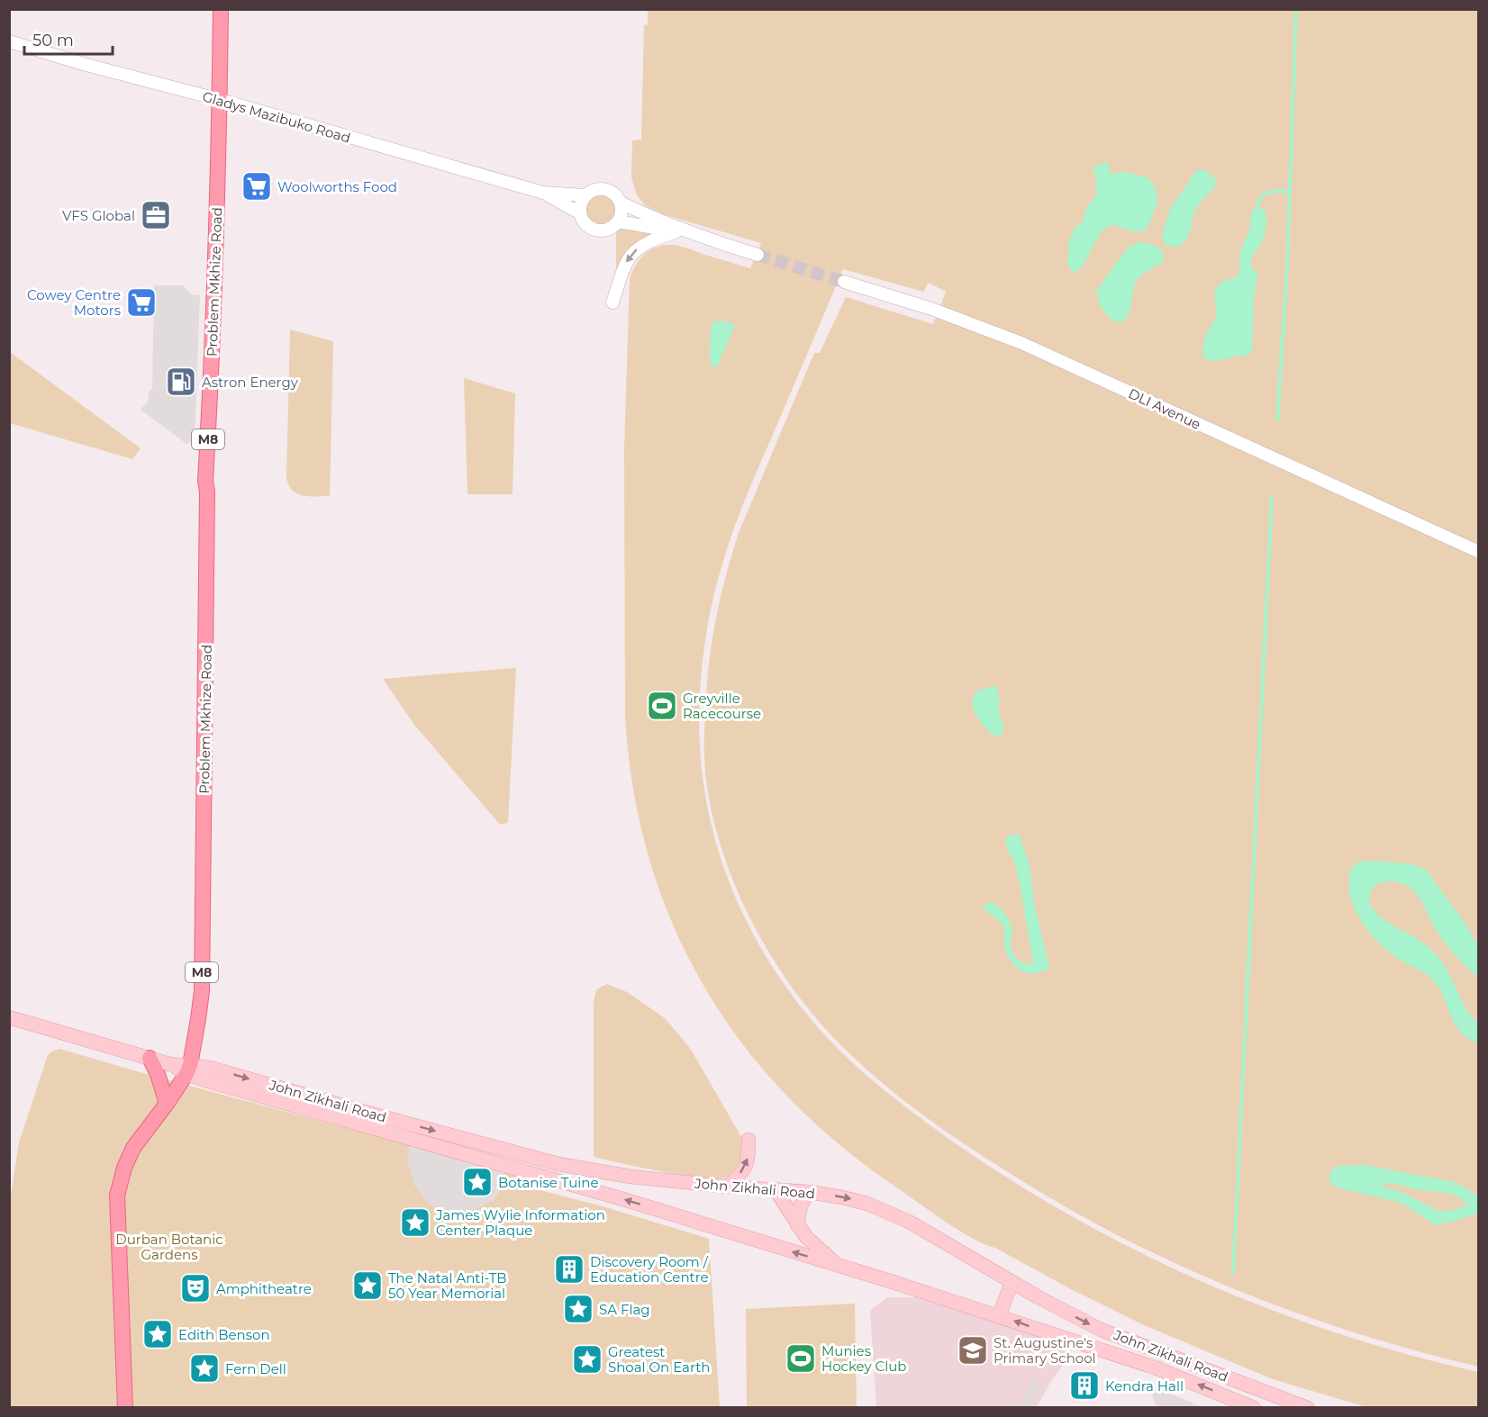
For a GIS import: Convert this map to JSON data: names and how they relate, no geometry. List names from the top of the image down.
{
  "streets": {
    "main road": ["Problem Mkhize Road", "M8", "John Zikhali Road"],
    "street": ["Gladys Mazibuko Road", "DLI Avenue"]
  },
  "crossings": [
    ["Gladys Mazibuko Road", "Problem Mkhize Road"],
    ["Problem Mkhize Road", "John Zikhali Road"]
  ],
  "parks": ["Durban Botanic Gardens"],
  "places": {
    "supermarket": ["Woolworths Food", "Cowey Centre Motors"],
    "office": ["VFS Global"],
    "fuel station": ["Astron Energy"],
    "sports": ["Greyville Racecourse", "Munies Hockey Club"],
    "place": [
      "Botanise Tuine",
      "James Wylie Information Center Plaque",
      "The Natal Anti-TB 50 Year Memorial",
      "SA Flag",
      "Edith Benson",
      "Greatest Shoal On Earth",
      "Fern Dell"
    ],
    "building": ["Discovery Room / Education Centre", "Kendra Hall"],
    "theatre": ["Amphitheatre"],
    "school or university": ["St. Augustine's Primary School"]
  },
  "scale_bar": "50 m"
}
